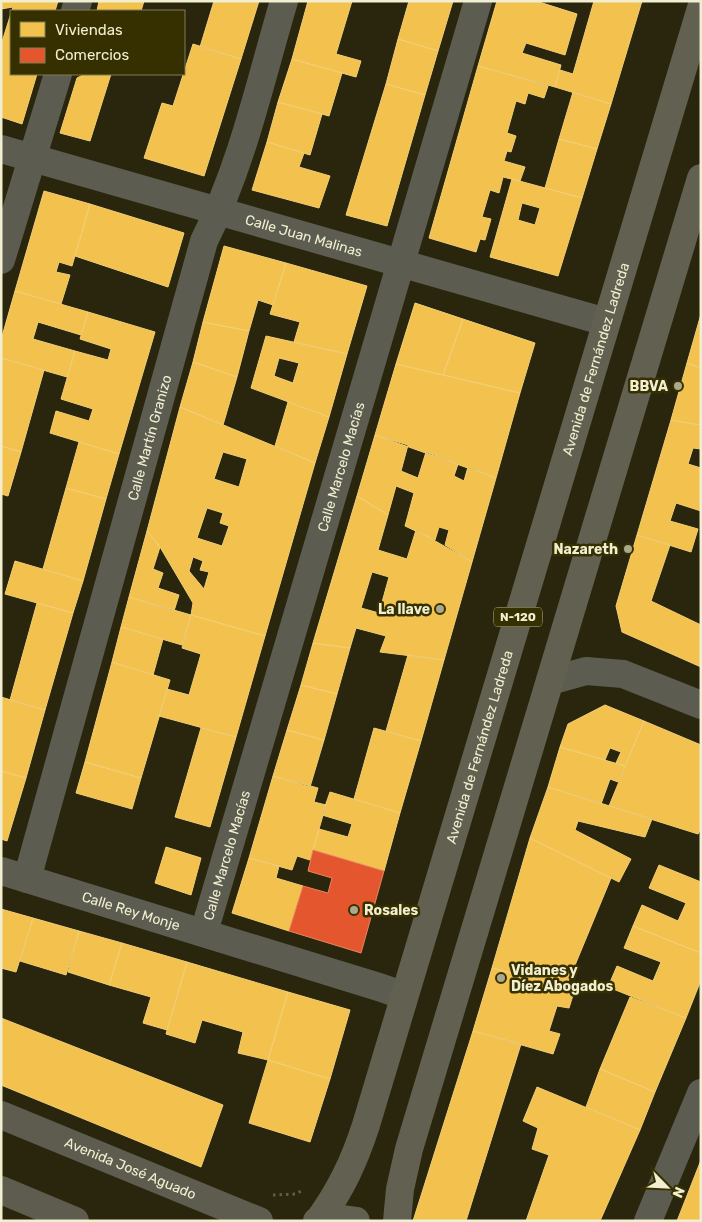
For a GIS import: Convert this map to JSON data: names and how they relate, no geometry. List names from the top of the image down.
{
  "streets": {
    "highway": ["Avenida de Fernández Ladreda", "N-120"],
    "main road": ["Avenida José Aguado"],
    "street": [
      "Calle Juan Malinas",
      "Calle Martín Granizo",
      "Calle Marcelo Macías",
      "Calle Rey Monje"
    ]
  },
  "crossings": [
    ["Calle Juan Malinas", "Avenida de Fernández Ladreda"],
    ["Calle Juan Malinas", "Calle Martín Granizo"],
    ["Calle Juan Malinas", "Calle Marcelo Macías"],
    ["Avenida de Fernández Ladreda", "N-120"],
    ["Avenida de Fernández Ladreda", "Calle Rey Monje"],
    ["Calle Martín Granizo", "Calle Rey Monje"],
    ["Calle Marcelo Macías", "Calle Rey Monje"]
  ],
  "places": [
    "BBVA",
    "Nazareth",
    "La llave",
    "Rosales",
    "Vidanes y Díez Abogados"
  ],
  "legend": ["Viviendas", "Comercios"],
  "north": "bottom right"
}
